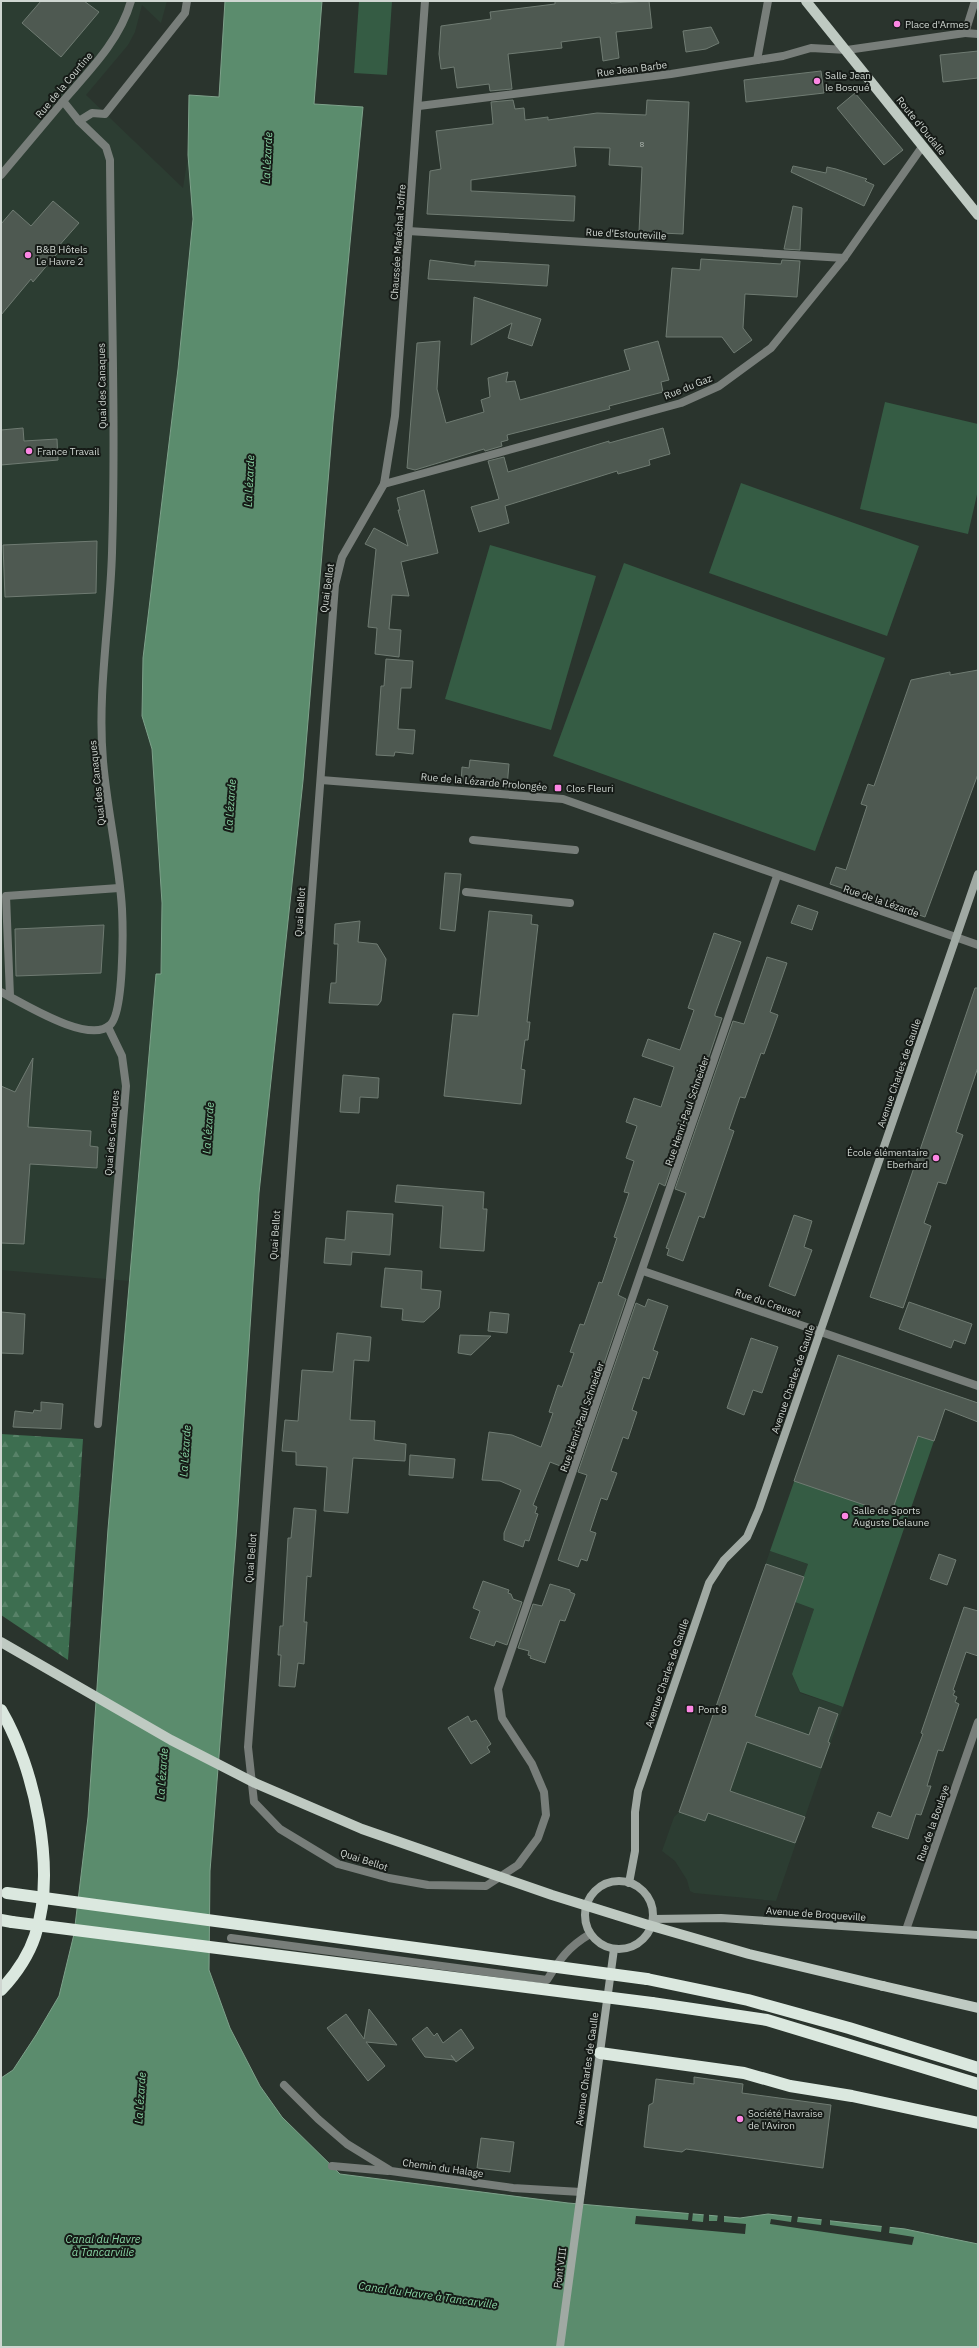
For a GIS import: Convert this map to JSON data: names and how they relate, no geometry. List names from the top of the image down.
{
  "streets": {
    "main road": ["Route d'Oudalle"],
    "street": [
      "Rue Jean Barbe",
      "Rue de la Courtine",
      "Rue d'Estouteville",
      "Chaussée Maréchal Joffre",
      "Quai des Canaques",
      "Rue du Gaz",
      "Quai Bellot",
      "Rue de la Lézarde Prolongée",
      "Rue de la Lézarde",
      "Avenue Charles de Gaulle",
      "Rue Henri-Paul Schneider",
      "Rue du Creusot",
      "Rue de la Boulaye",
      "Avenue de Broqueville",
      "Chemin du Halage",
      "Pont VIII"
    ]
  },
  "crossings": [
    ["Rue Jean Barbe", "Route d'Oudalle"],
    ["Rue Jean Barbe", "Chaussée Maréchal Joffre"],
    ["Rue de la Courtine", "Quai des Canaques"],
    ["Route d'Oudalle", "Rue du Gaz"],
    ["Rue d'Estouteville", "Chaussée Maréchal Joffre"],
    ["Rue d'Estouteville", "Rue du Gaz"],
    ["Chaussée Maréchal Joffre", "Rue du Gaz"],
    ["Chaussée Maréchal Joffre", "Quai Bellot"],
    ["Rue du Gaz", "Quai Bellot"],
    ["Quai Bellot", "Rue de la Lézarde Prolongée"],
    ["Quai Bellot", "Rue Henri-Paul Schneider"],
    ["Rue de la Lézarde Prolongée", "Rue de la Lézarde"],
    ["Rue de la Lézarde Prolongée", "Rue Henri-Paul Schneider"],
    ["Rue de la Lézarde", "Avenue Charles de Gaulle"],
    ["Rue de la Lézarde", "Rue Henri-Paul Schneider"],
    ["Avenue Charles de Gaulle", "Rue du Creusot"],
    ["Avenue Charles de Gaulle", "Avenue de Broqueville"],
    ["Avenue Charles de Gaulle", "Chemin du Halage"],
    ["Avenue Charles de Gaulle", "Pont VIII"],
    ["Rue Henri-Paul Schneider", "Rue du Creusot"],
    ["Rue de la Boulaye", "Avenue de Broqueville"],
    ["Chemin du Halage", "Pont VIII"]
  ],
  "water": ["La Lézarde", "Canal du Havre à Tancarville"],
  "places": {
    "other": [
      "Place d'Armes",
      "Salle Jean le Bosqué",
      "B&B Hôtels Le Havre 2",
      "France Travail",
      "École élémentaire Eberhard",
      "Salle de Sports Auguste Delaune",
      "Société Havraise de l'Aviron"
    ],
    "transit": ["Clos Fleuri", "Pont 8"]
  },
  "house_numbers": ["8"]
}
